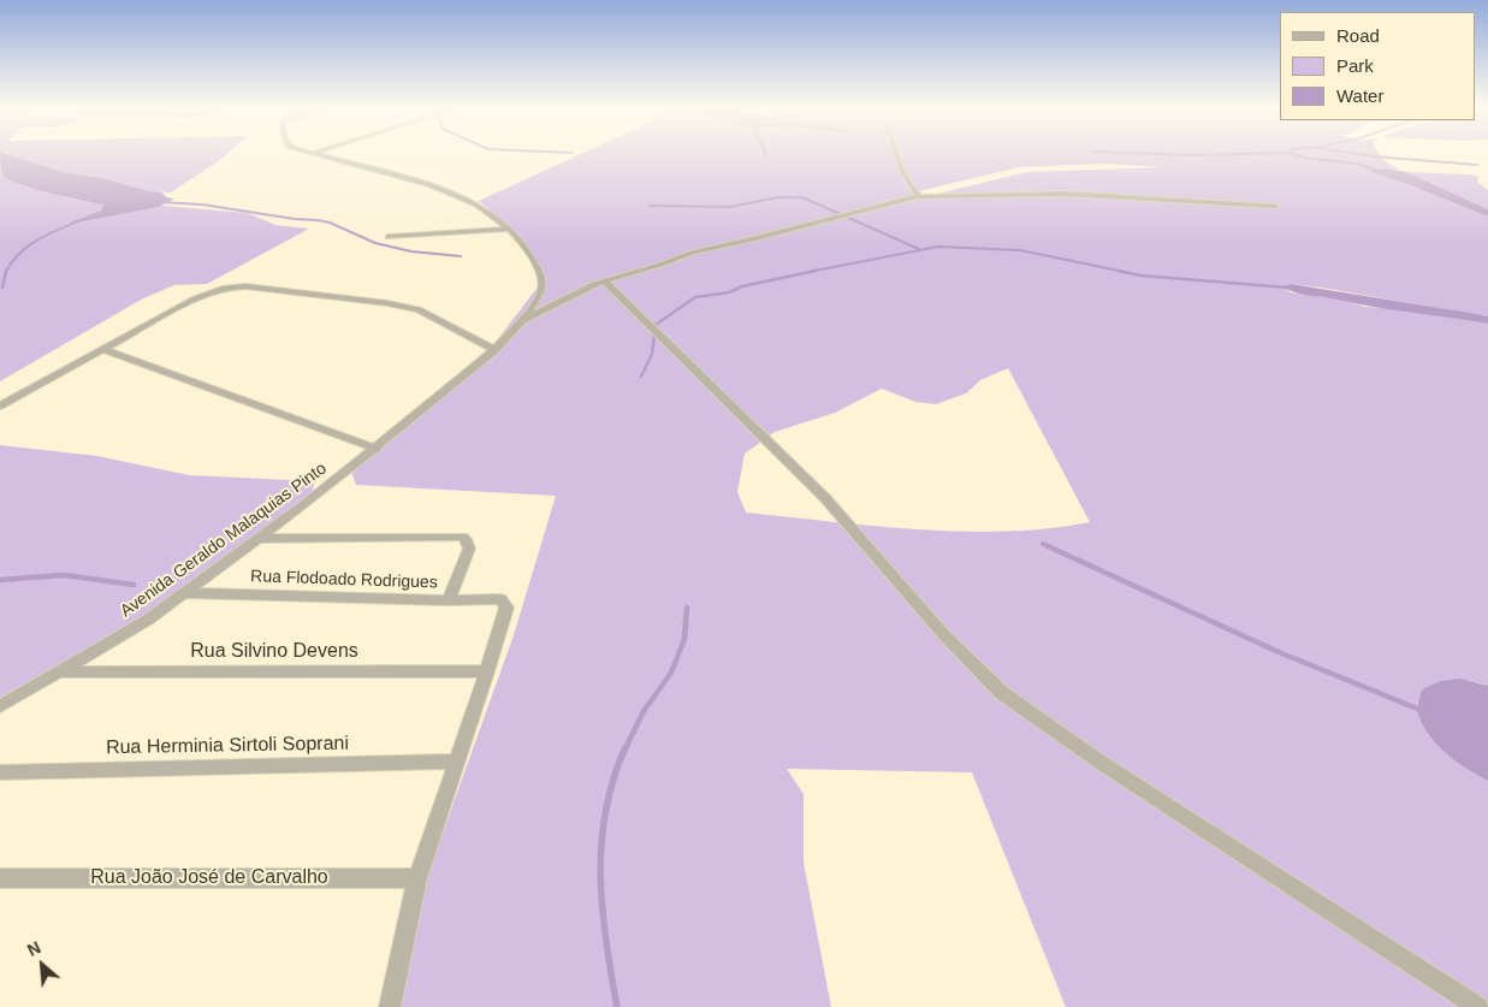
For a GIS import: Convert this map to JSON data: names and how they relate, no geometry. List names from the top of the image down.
{
  "streets": {
    "street": [
      "Avenida Geraldo Malaquias Pinto",
      "Rua Flodoado Rodrigues",
      "Rua Silvino Devens",
      "Rua Herminia Sirtoli Soprani",
      "Rua João José de Carvalho"
    ]
  },
  "crossings": [
    ["Avenida Geraldo Malaquias Pinto", "Rua Flodoado Rodrigues"],
    ["Avenida Geraldo Malaquias Pinto", "Rua Silvino Devens"],
    ["Rua Flodoado Rodrigues", "Rua Silvino Devens"]
  ],
  "legend": ["Road", "Park", "Water"],
  "north": "top left"
}
